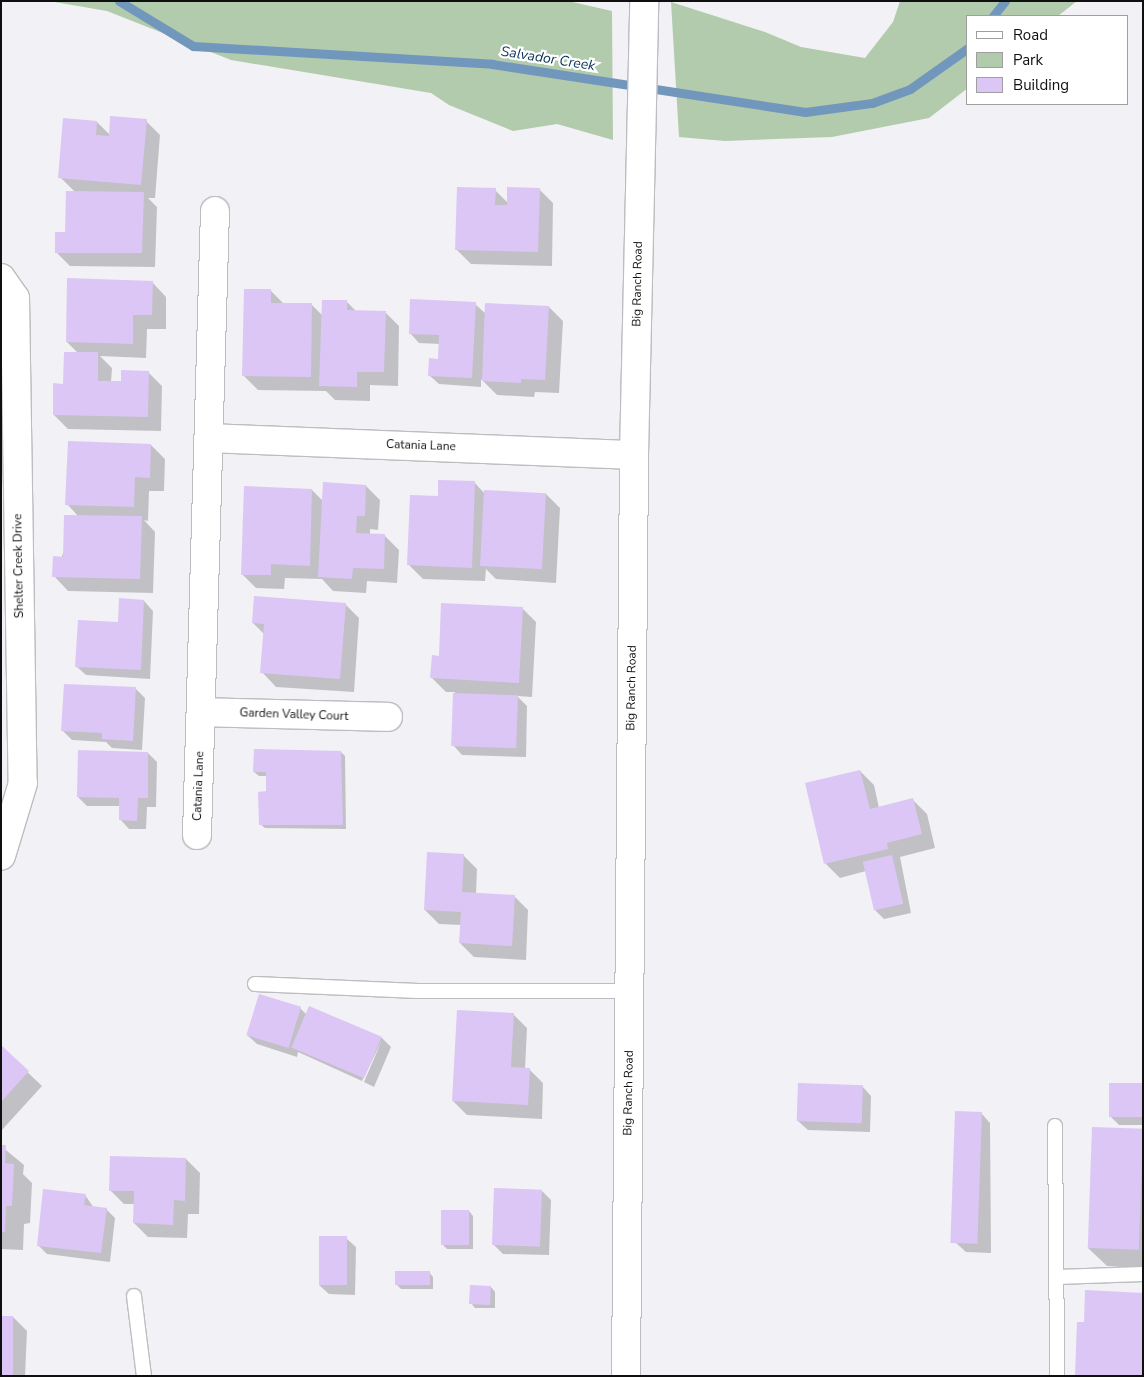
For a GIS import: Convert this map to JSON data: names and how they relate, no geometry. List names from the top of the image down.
{
  "streets": {
    "street": [
      "Big Ranch Road",
      "Catania Lane",
      "Shelter Creek Drive",
      "Garden Valley Court"
    ]
  },
  "crossings": [
    ["Big Ranch Road", "Catania Lane"],
    ["Catania Lane", "Garden Valley Court"]
  ],
  "water": ["Salvador Creek"],
  "legend": ["Road", "Park", "Building"]
}
